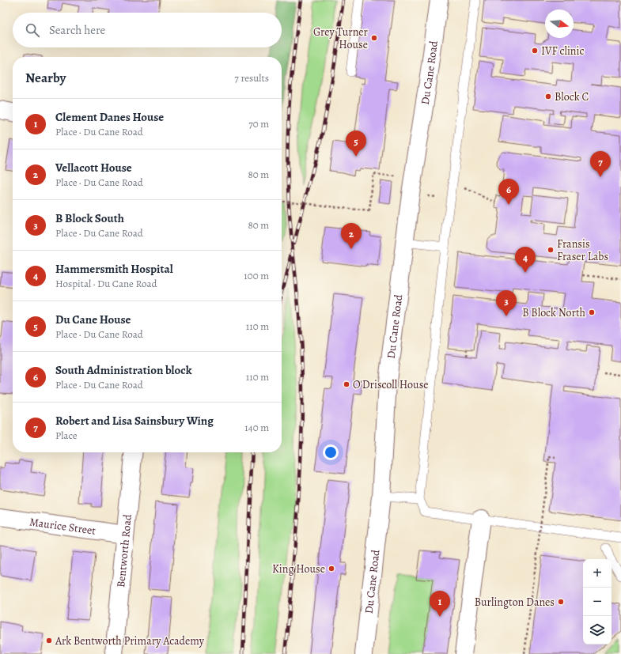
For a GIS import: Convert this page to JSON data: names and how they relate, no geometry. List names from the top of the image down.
{
  "streets": {
    "street": ["Du Cane Road", "Maurice Street", "Bentworth Road"]
  },
  "crossings": [
    ["Maurice Street", "Bentworth Road"]
  ],
  "places": [
    "Grey Turner House",
    "IVF clinic",
    "Block C",
    "Fransis Fraser Labs",
    "B Block North",
    "O'Driscoll House",
    "King House",
    "Burlington Danes",
    "Ark Bentworth Primary Academy"
  ],
  "north": "right",
  "page": {
    "search": "Search here",
    "heading": ["Nearby", "7 results"],
    "list": [
      {
        "mark": "1",
        "name": "Clement Danes House",
        "note": "Place · Du Cane Road",
        "value": "70 m"
      },
      {
        "mark": "2",
        "name": "Vellacott House",
        "note": "Place · Du Cane Road",
        "value": "80 m"
      },
      {
        "mark": "3",
        "name": "B Block South",
        "note": "Place · Du Cane Road",
        "value": "80 m"
      },
      {
        "mark": "4",
        "name": "Hammersmith Hospital",
        "note": "Hospital · Du Cane Road",
        "value": "100 m"
      },
      {
        "mark": "5",
        "name": "Du Cane House",
        "note": "Place · Du Cane Road",
        "value": "110 m"
      },
      {
        "mark": "6",
        "name": "South Administration block",
        "note": "Place · Du Cane Road",
        "value": "110 m"
      },
      {
        "mark": "7",
        "name": "Robert and Lisa Sainsbury Wing",
        "note": "Place",
        "value": "140 m"
      }
    ],
    "pins": [
      "5",
      "7",
      "6",
      "2",
      "4",
      "3",
      "1"
    ],
    "map_buttons": ["+", "−"]
  }
}
